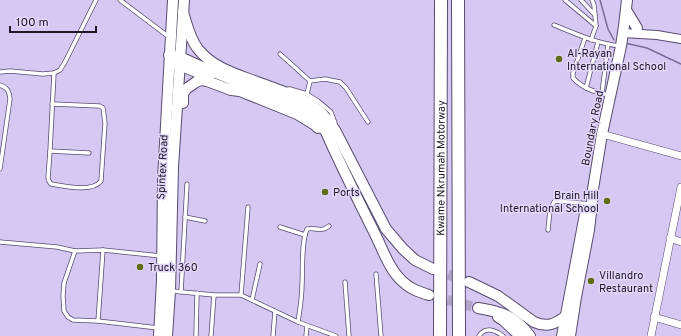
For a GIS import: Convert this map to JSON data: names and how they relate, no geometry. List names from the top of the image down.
{
  "streets": {
    "highway": ["Kwame Nkrumah Motorway"],
    "main road": ["Boundary Road", "Spintex Road"]
  },
  "places": [
    "Al-Rayan International School",
    "Ports",
    "Brain Hill International School",
    "Truck 360",
    "Villandro Restaurant"
  ],
  "scale_bar": "100 m"
}
